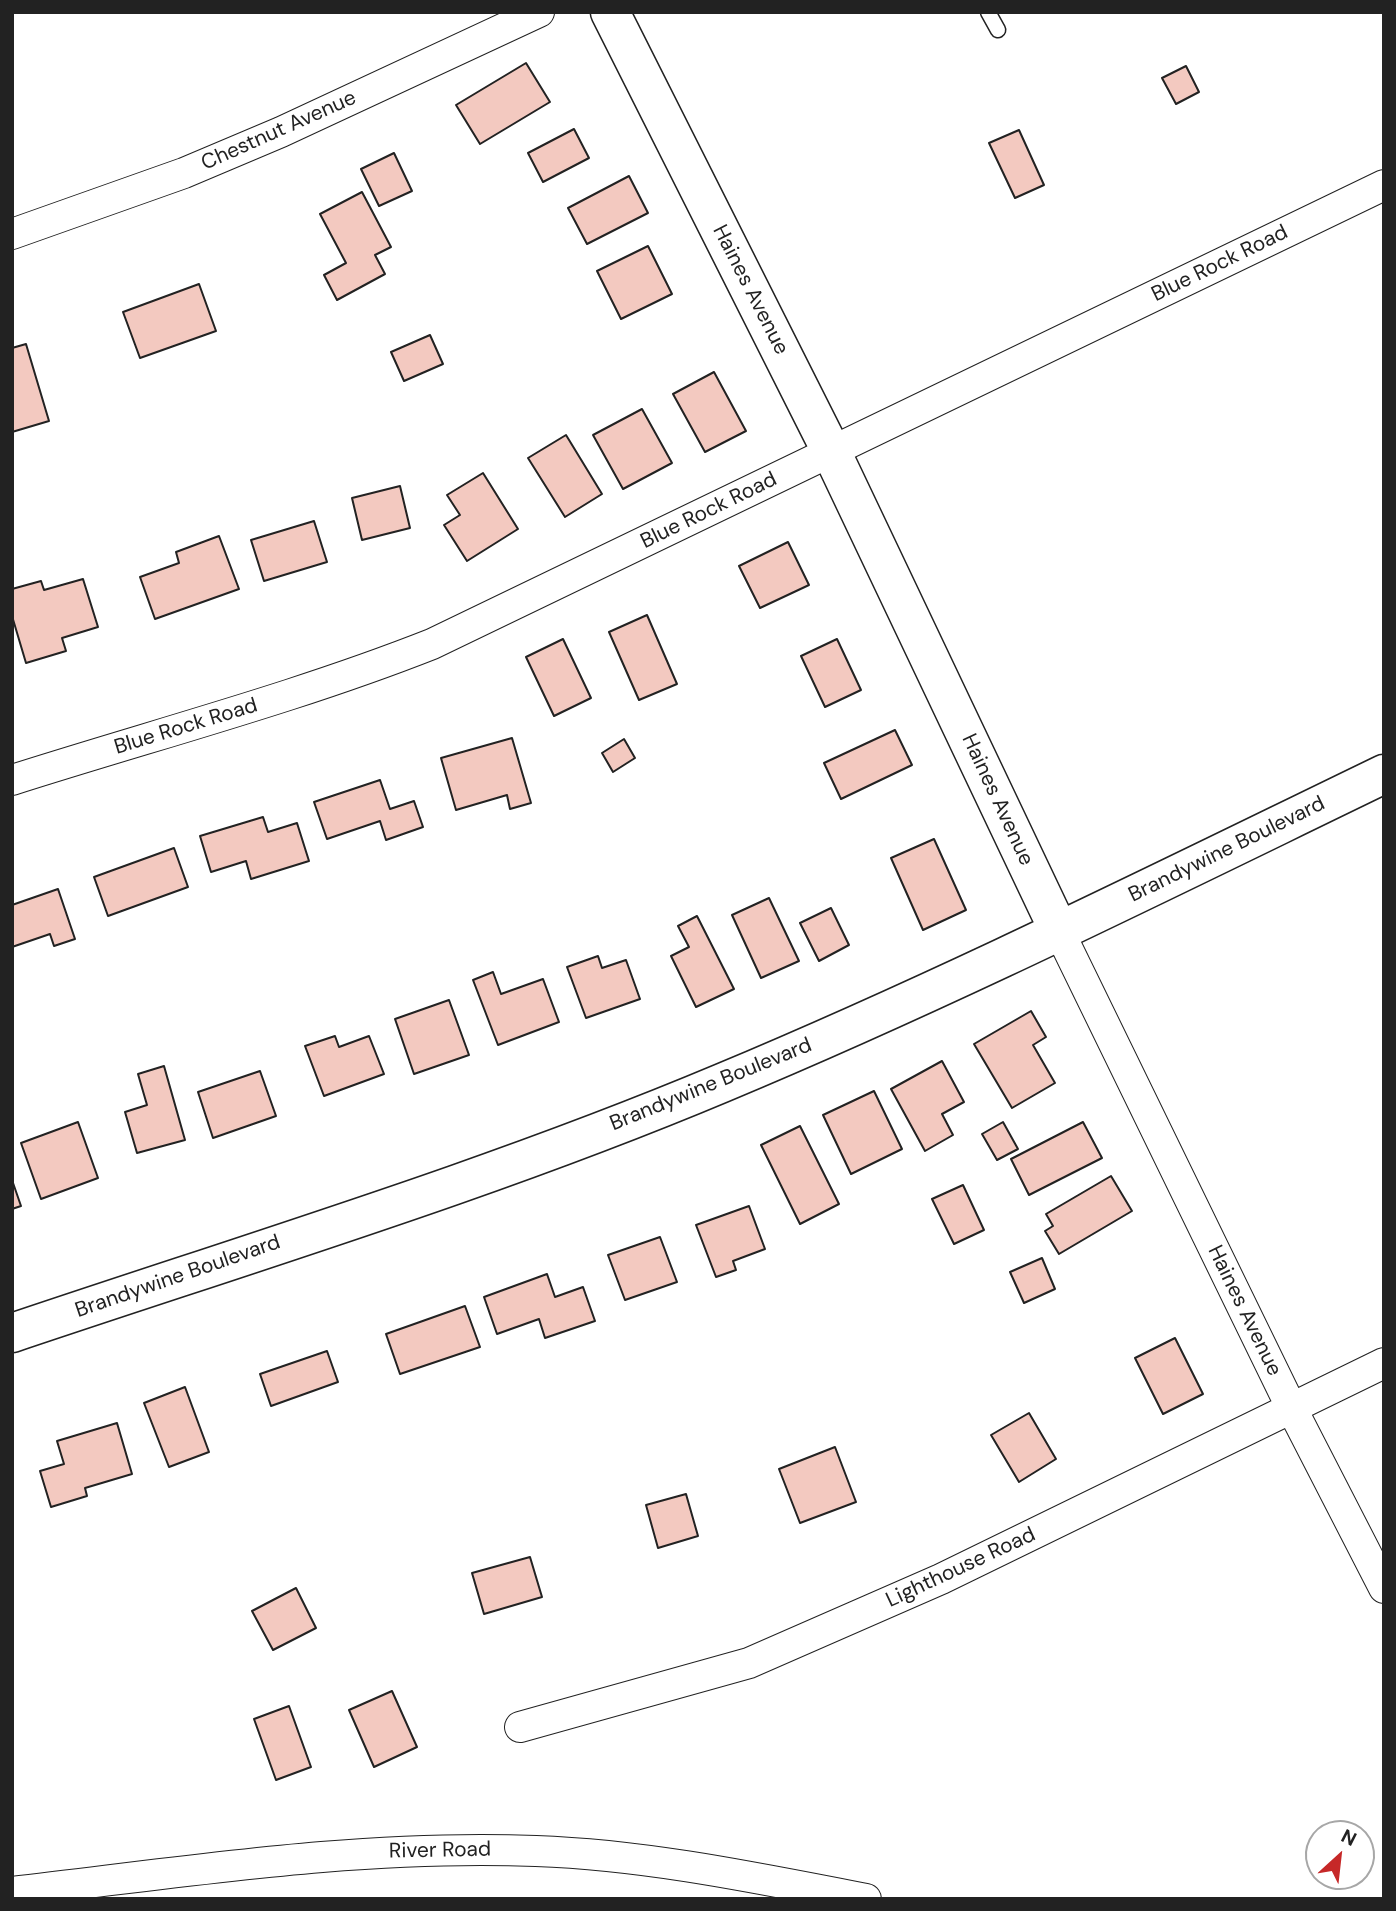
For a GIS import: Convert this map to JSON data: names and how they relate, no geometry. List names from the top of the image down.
{
  "streets": {
    "street": [
      "Chestnut Avenue",
      "Blue Rock Road",
      "Haines Avenue",
      "Brandywine Boulevard",
      "Lighthouse Road",
      "River Road"
    ]
  },
  "crossings": [
    ["Blue Rock Road", "Haines Avenue"],
    ["Haines Avenue", "Brandywine Boulevard"],
    ["Haines Avenue", "Lighthouse Road"]
  ],
  "north": "top right"
}
